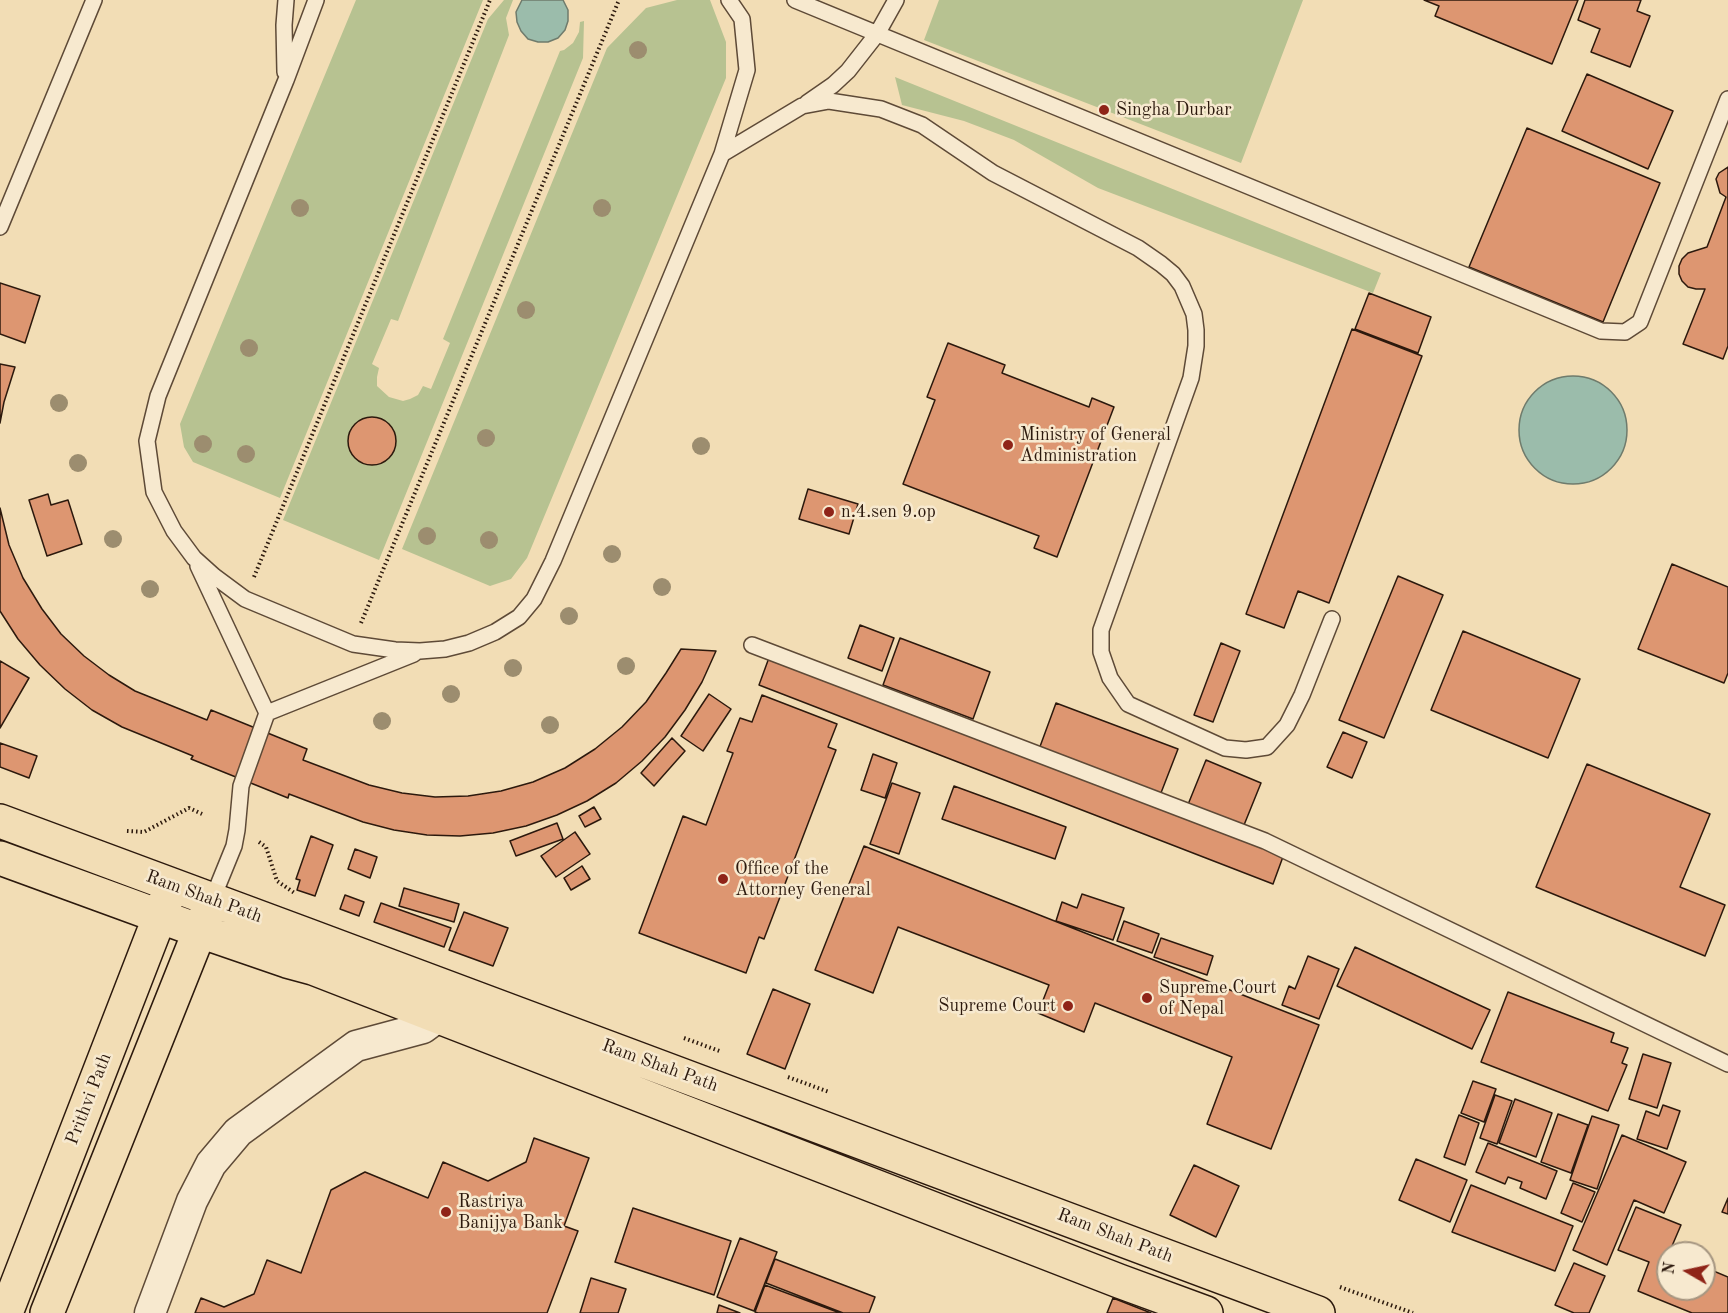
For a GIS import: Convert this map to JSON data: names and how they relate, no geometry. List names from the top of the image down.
{
  "streets": {
    "main road": ["Ram Shah Path", "Prithvi Path"]
  },
  "crossings": [
    ["Ram Shah Path", "Prithvi Path"]
  ],
  "places": [
    "Singha Durbar",
    "Ministry of General Administration",
    "n.4.sen 9.op",
    "Office of the Attorney General",
    "Supreme Court of Nepal",
    "Supreme Court",
    "Rastriya Banijya Bank"
  ],
  "north": "left"
}
